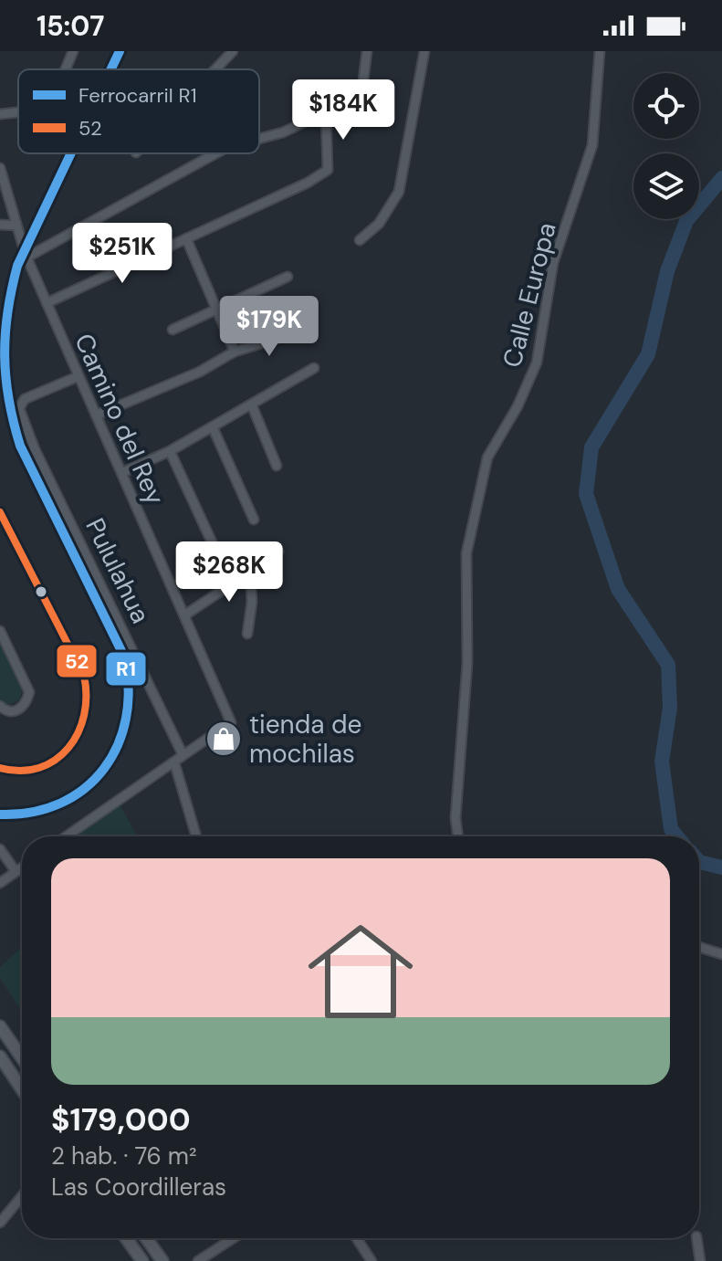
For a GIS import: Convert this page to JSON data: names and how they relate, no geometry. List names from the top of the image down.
{
  "streets": {
    "street": ["Calle Europa", "Camino del Rey", "Pululahua"]
  },
  "crossings": [
    ["Camino del Rey", "Pululahua"]
  ],
  "places": {
    "shop": ["tienda de mochilas"]
  },
  "lines": ["rail line R1", "transit line 52"],
  "legend": ["Ferrocarril R1", "52"],
  "page": {
    "status": "15:07",
    "price": [
      "$184K",
      "$251K",
      "$179K",
      "$268K"
    ],
    "list": [
      {
        "name": "$179,000",
        "note": "2 hab. · 76 m² · Las Coordilleras"
      }
    ]
  }
}
